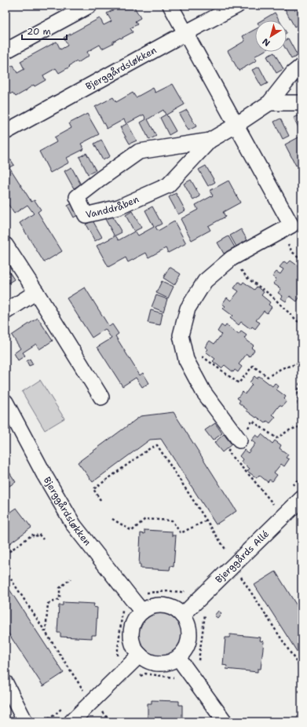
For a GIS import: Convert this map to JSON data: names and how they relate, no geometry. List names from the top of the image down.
{
  "streets": {
    "street": ["Bjerggårdsløkken", "Vanddråben", "Bjerggårds Allé"]
  },
  "crossings": [
    ["Bjerggårdsløkken", "Bjerggårds Allé"]
  ],
  "scale_bar": "20 m",
  "north": "bottom left"
}
